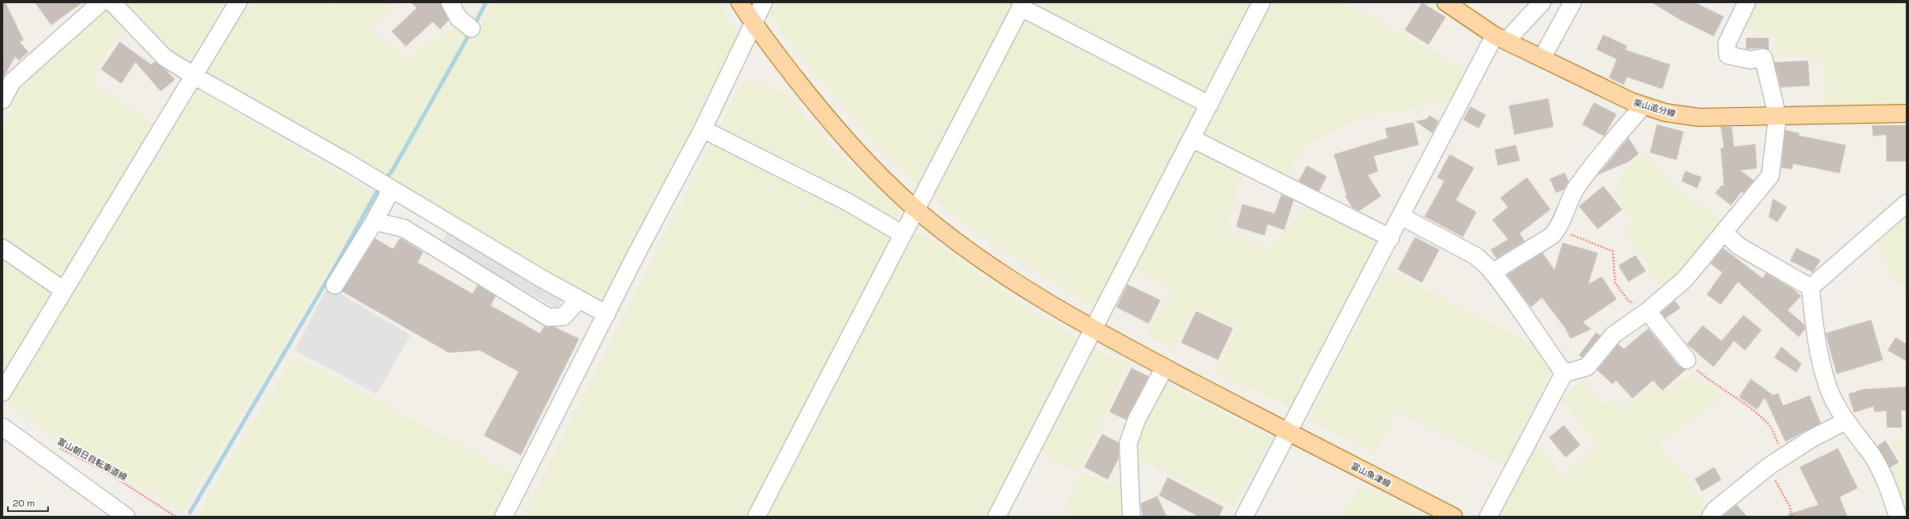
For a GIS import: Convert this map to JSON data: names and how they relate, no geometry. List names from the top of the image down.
{
  "streets": {
    "main road": ["栗山追分線", "富山魚津線"],
    "path": ["富山朝日自転車道線"]
  },
  "scale_bar": "20 m"
}
